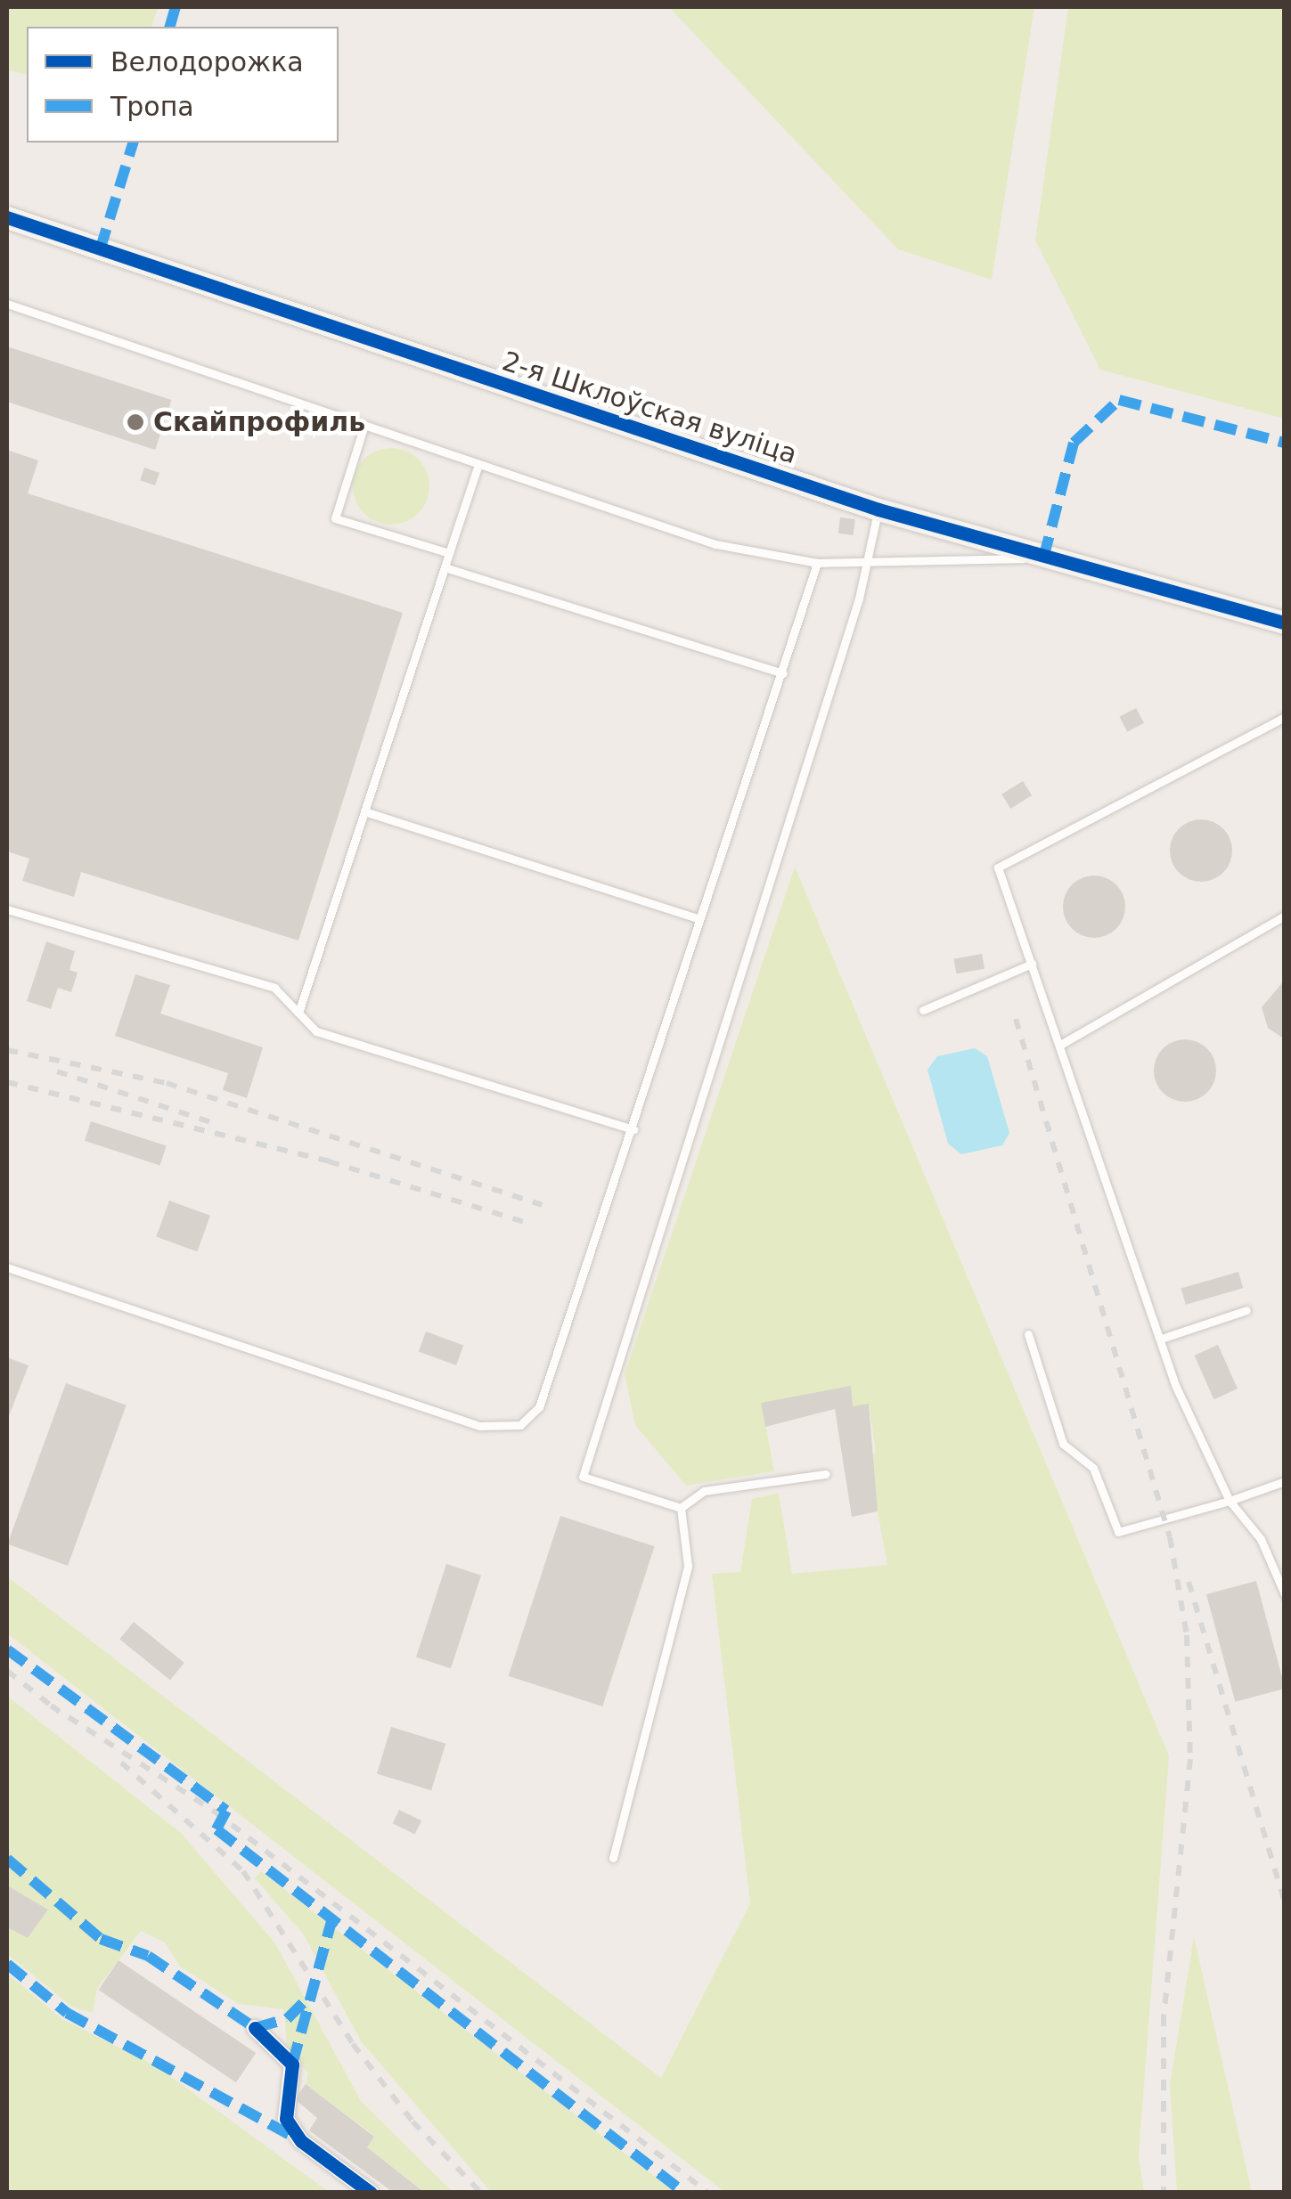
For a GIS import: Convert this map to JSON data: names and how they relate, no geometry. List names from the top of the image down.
{
  "streets": {
    "street": ["2-я Шклоўская вуліца"]
  },
  "places": ["Скайпрофиль"],
  "legend": ["Велодорожка", "Тропа"]
}
